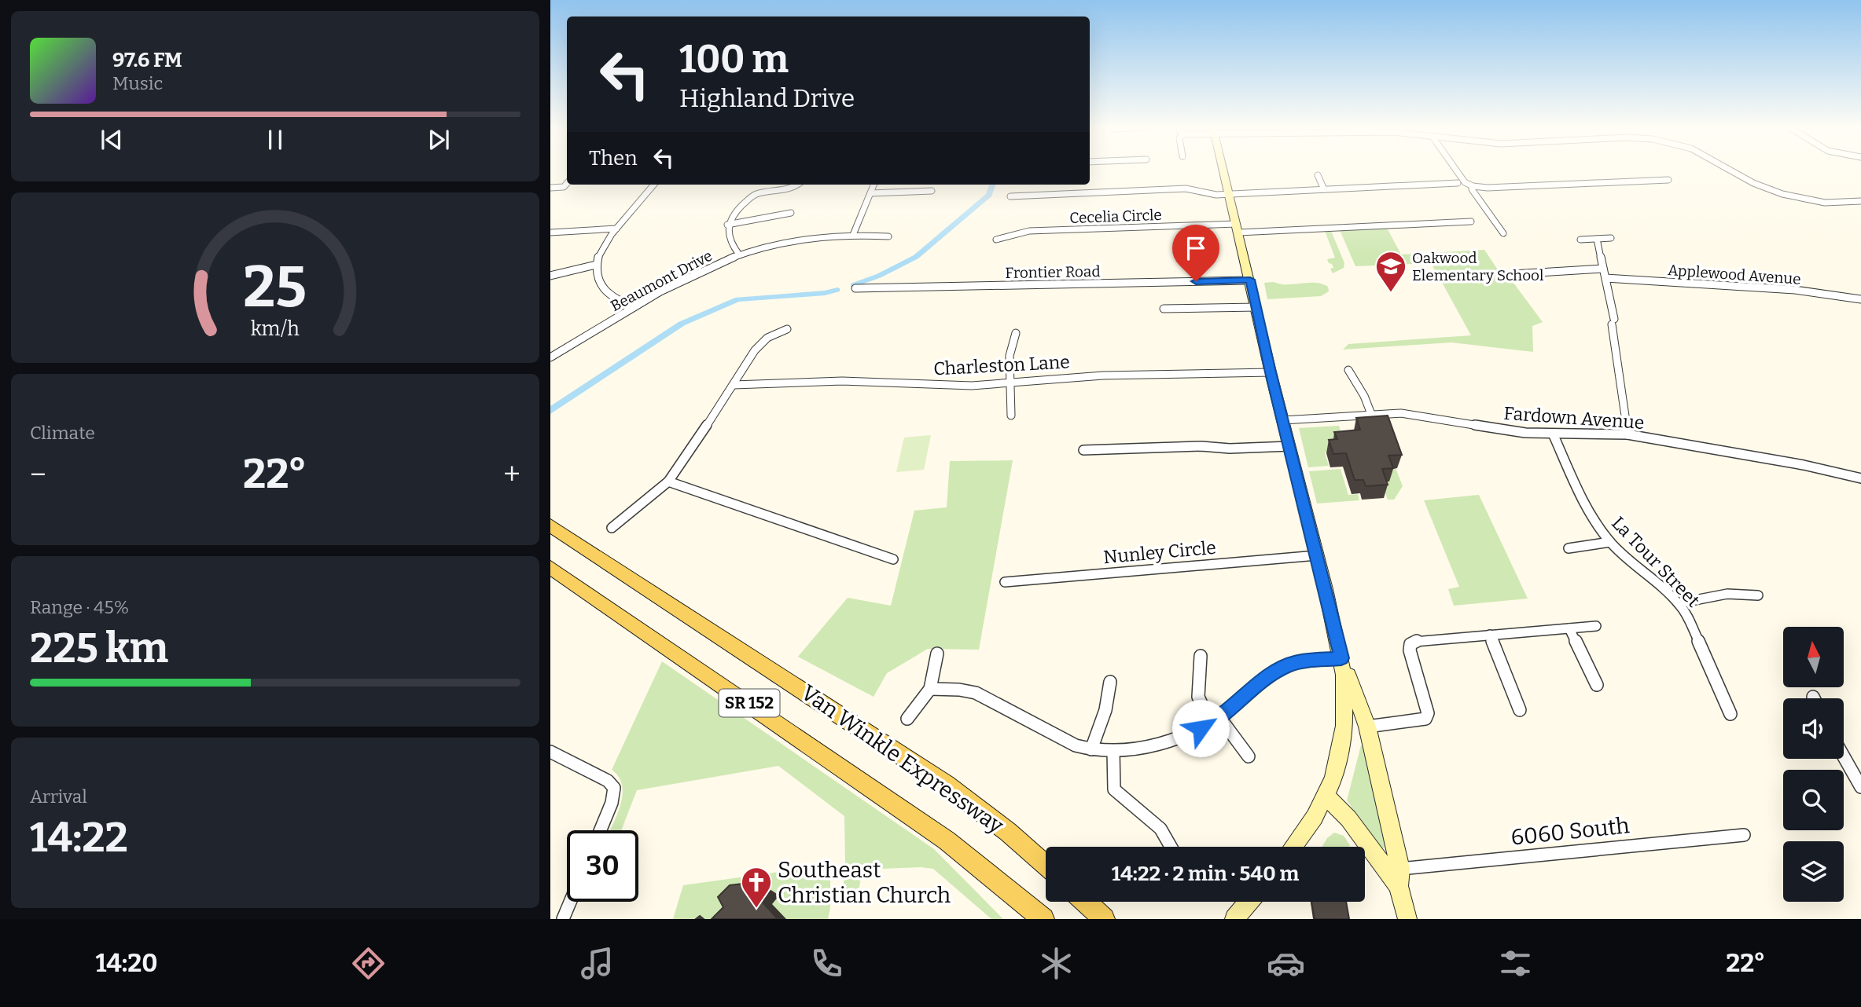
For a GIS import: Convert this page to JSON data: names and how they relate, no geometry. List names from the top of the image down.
{
  "streets": {
    "main road": ["SR 152", "Van Winkle Expressway"],
    "street": [
      "Cecelia Circle",
      "Frontier Road",
      "Applewood Avenue",
      "Beaumont Drive",
      "Charleston Lane",
      "Fardown Avenue",
      "Nunley Circle",
      "La Tour Street",
      "6060 South"
    ]
  },
  "crossings": [
    ["Fardown Avenue", "La Tour Street"]
  ],
  "places": {
    "school or university": ["Oakwood Elementary School"],
    "church": ["Southeast Christian Church"]
  },
  "north": "top",
  "page": {
    "turn": ["100 m", "Highland Drive"],
    "song": ["97.6 FM", "Music"],
    "then": "Then",
    "tile": [
      "Climate",
      ["Range · 45%", "225 km"],
      ["Arrival", "14:22"]
    ],
    "heat": ["−", "22°", "+"],
    "limit": "30",
    "trip": "14:22 · 2 min · 540 m",
    "tabs": ["14:20", "22°"],
    "gauge": ["25", "km/h"]
  }
}
